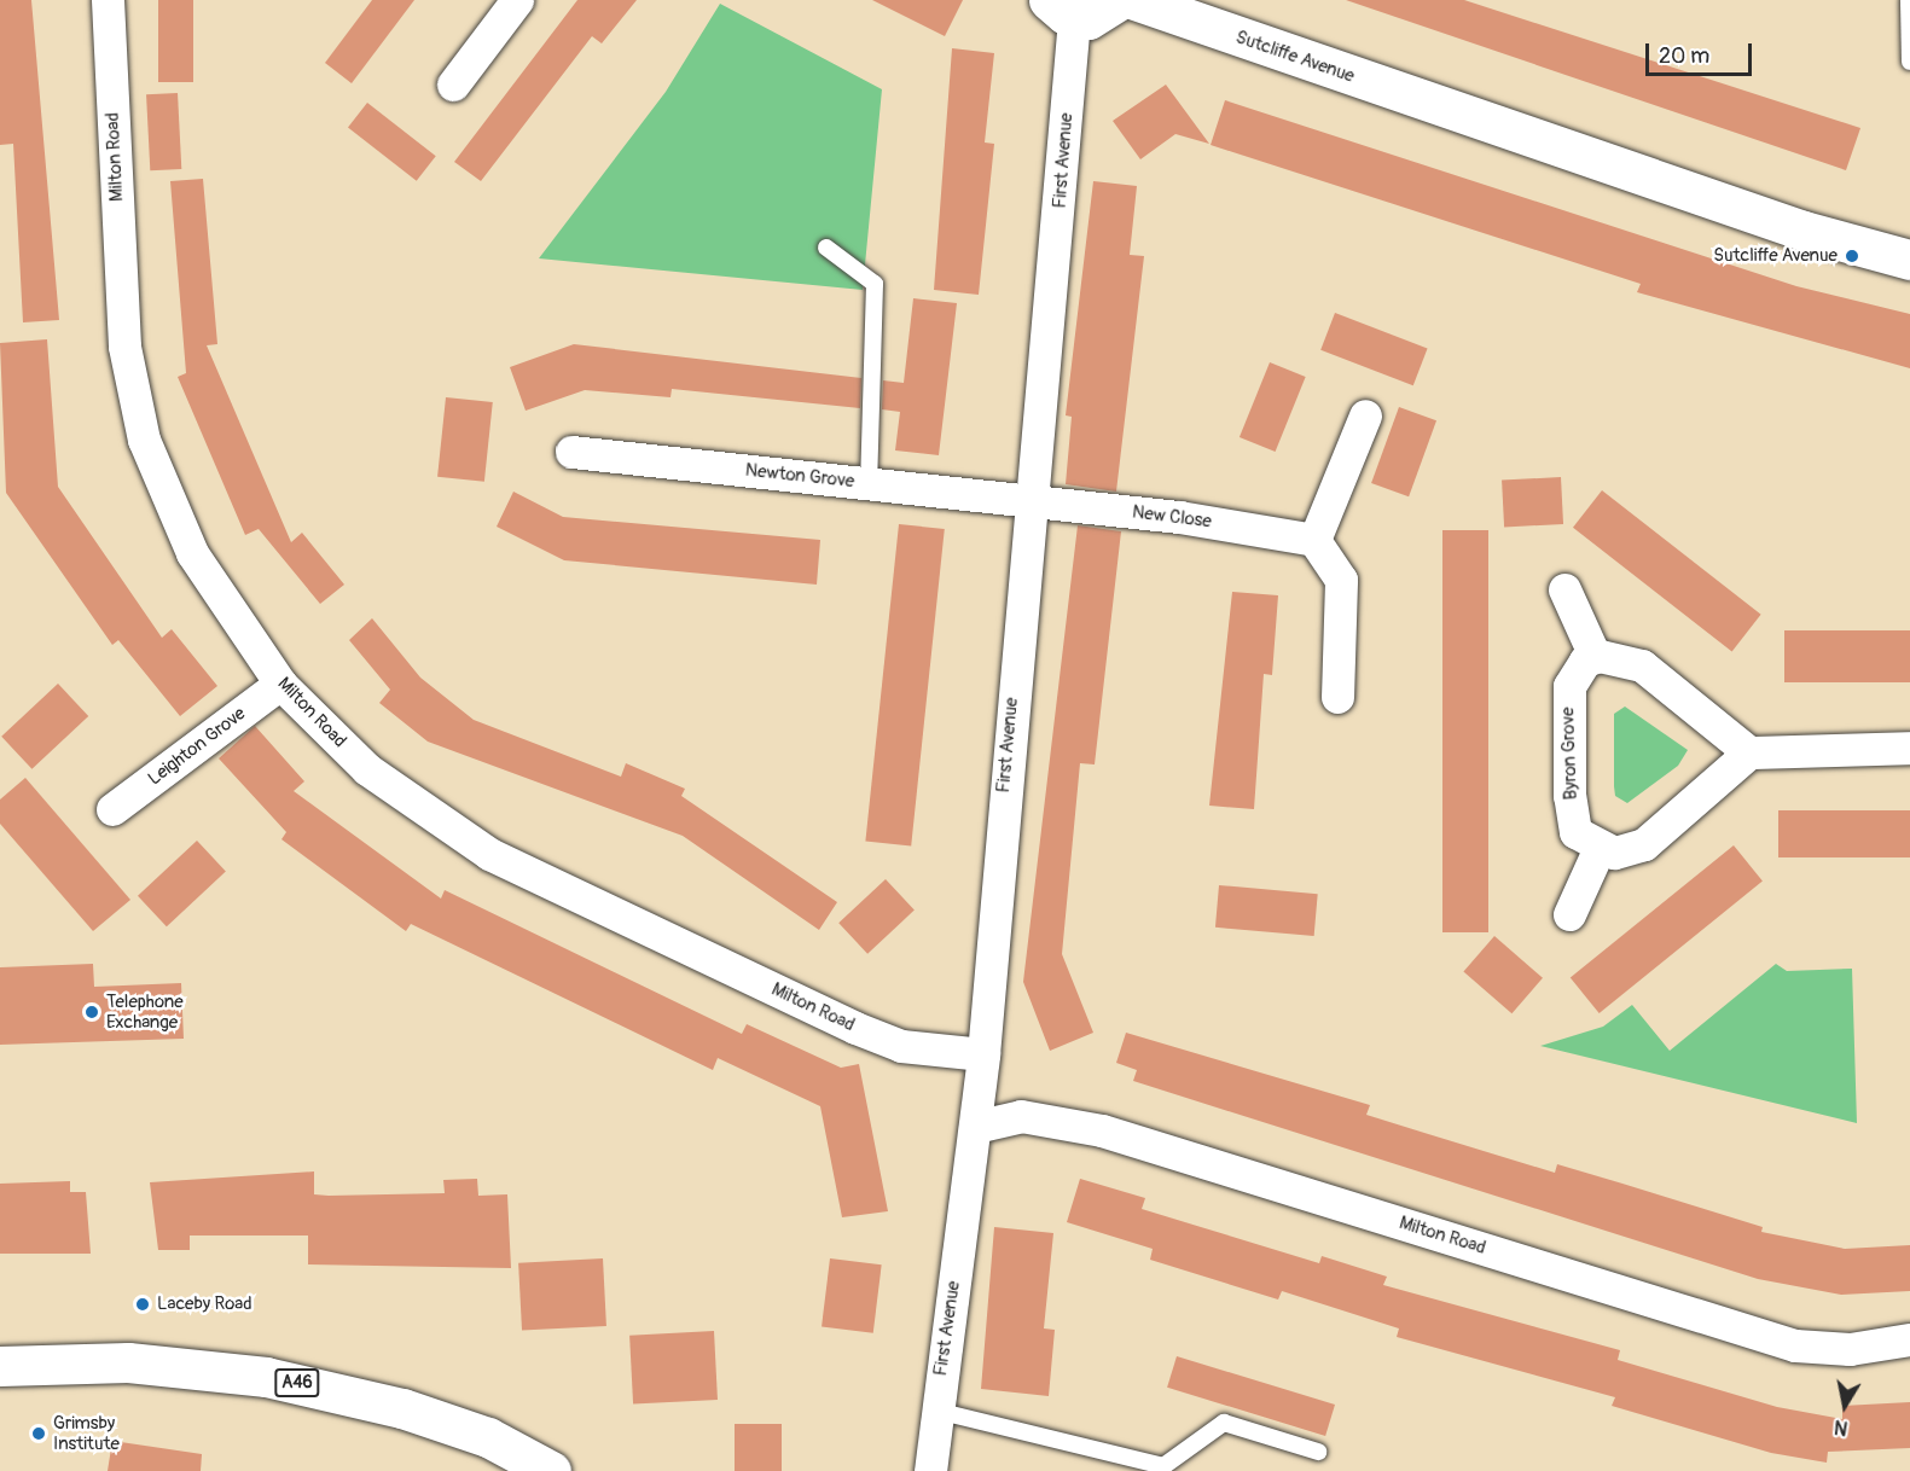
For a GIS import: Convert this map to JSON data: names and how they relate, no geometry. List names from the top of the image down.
{
  "streets": {
    "main road": ["Sutcliffe Avenue", "A46"],
    "street": [
      "Milton Road",
      "First Avenue",
      "Newton Grove",
      "New Close",
      "Leighton Grove",
      "Byron Grove"
    ]
  },
  "crossings": [
    ["Milton Road", "First Avenue"],
    ["Milton Road", "Leighton Grove"],
    ["First Avenue", "Newton Grove"],
    ["First Avenue", "New Close"],
    ["Newton Grove", "New Close"]
  ],
  "places": [
    "Sutcliffe Avenue",
    "Telephone Exchange",
    "Laceby Road",
    "Grimsby Institute"
  ],
  "scale_bar": "20 m",
  "north": "bottom"
}
